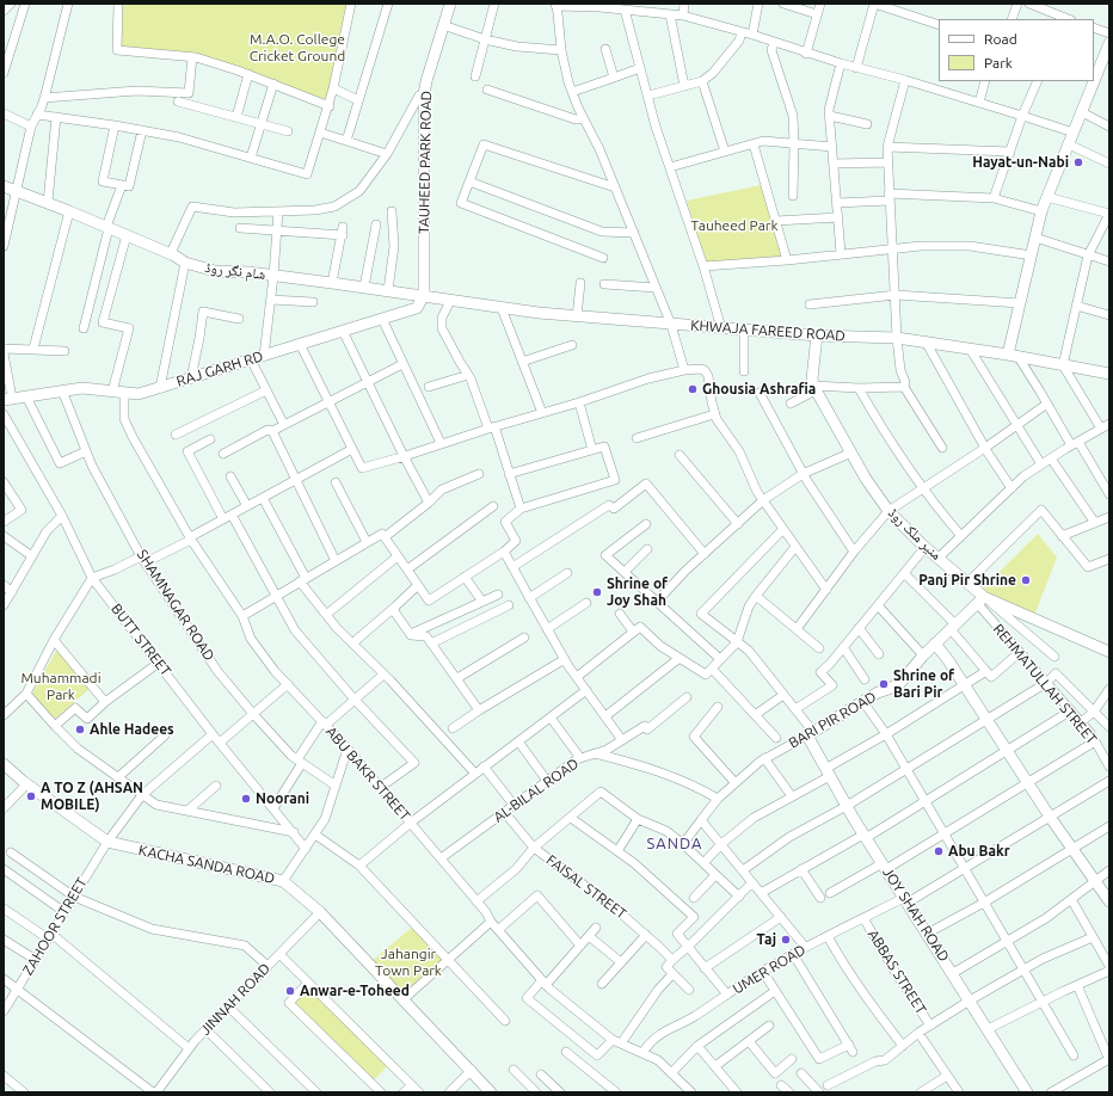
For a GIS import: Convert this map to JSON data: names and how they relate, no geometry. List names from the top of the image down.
{
  "streets": {
    "street": [
      "TAUHEED PARK ROAD",
      "شام نگر روڈ",
      "KHWAJA FAREED ROAD",
      "RAJ GARH RD",
      "منیر ملک روڈ",
      "SHAMNAGAR ROAD",
      "BUTT STREET",
      "REHMATULLAH STREET",
      "BARI PIR ROAD",
      "ABU BAKR STREET",
      "AL-BILAL ROAD",
      "KACHA SANDA ROAD",
      "FAISAL STREET",
      "JOY SHAH ROAD",
      "ZAHOOR STREET",
      "UMER ROAD",
      "ABBAS STREET",
      "JINNAH ROAD"
    ]
  },
  "crossings": [
    ["TAUHEED PARK ROAD", "شام نگر روڈ"],
    ["TAUHEED PARK ROAD", "KHWAJA FAREED ROAD"],
    ["TAUHEED PARK ROAD", "RAJ GARH RD"],
    ["شام نگر روڈ", "KHWAJA FAREED ROAD"],
    ["شام نگر روڈ", "RAJ GARH RD"],
    ["KHWAJA FAREED ROAD", "RAJ GARH RD"],
    ["KHWAJA FAREED ROAD", "منیر ملک روڈ"],
    ["RAJ GARH RD", "SHAMNAGAR ROAD"],
    ["RAJ GARH RD", "ABU BAKR STREET"],
    ["منیر ملک روڈ", "REHMATULLAH STREET"],
    ["منیر ملک روڈ", "BARI PIR ROAD"],
    ["BUTT STREET", "ZAHOOR STREET"],
    ["REHMATULLAH STREET", "BARI PIR ROAD"],
    ["BARI PIR ROAD", "JOY SHAH ROAD"],
    ["ABU BAKR STREET", "AL-BILAL ROAD"],
    ["ABU BAKR STREET", "UMER ROAD"],
    ["AL-BILAL ROAD", "FAISAL STREET"],
    ["KACHA SANDA ROAD", "ZAHOOR STREET"],
    ["KACHA SANDA ROAD", "JINNAH ROAD"],
    ["JOY SHAH ROAD", "UMER ROAD"],
    ["UMER ROAD", "ABBAS STREET"]
  ],
  "districts": ["SANDA"],
  "parks": [
    "M.A.O. College Cricket Ground",
    "Tauheed Park",
    "Muhammadi Park",
    "Jahangir Town Park"
  ],
  "places": [
    "Hayat-un-Nabi",
    "Ghousia Ashrafia",
    "Panj Pir Shrine",
    "Shrine of Joy Shah",
    "Shrine of Bari Pir",
    "Ahle Hadees",
    "A TO Z (AHSAN MOBILE)",
    "Noorani",
    "Abu Bakr",
    "Taj",
    "Anwar-e-Toheed"
  ],
  "legend": ["Road", "Park"]
}
